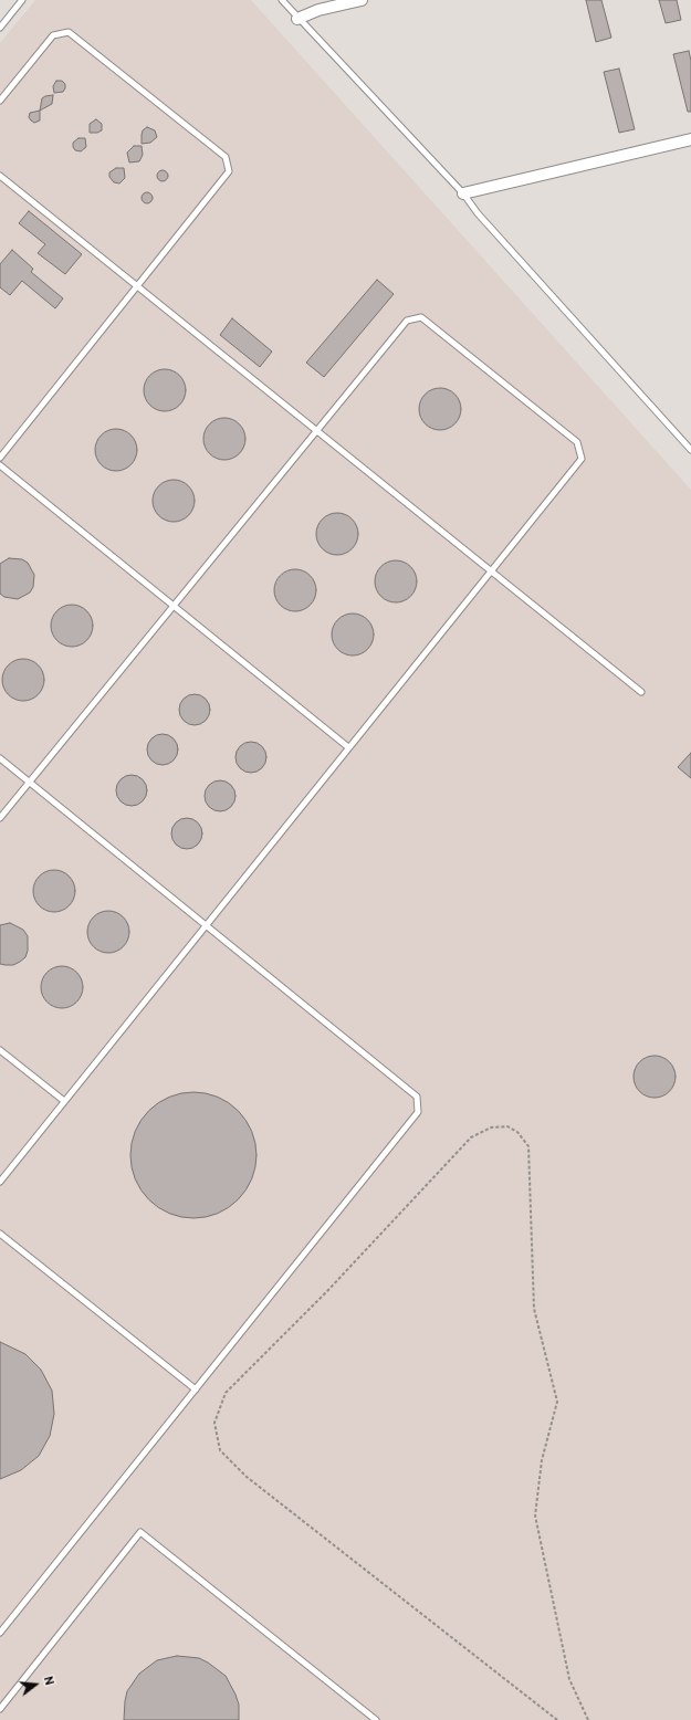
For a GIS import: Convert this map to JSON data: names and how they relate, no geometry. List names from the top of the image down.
{
  "north": "right"
}
